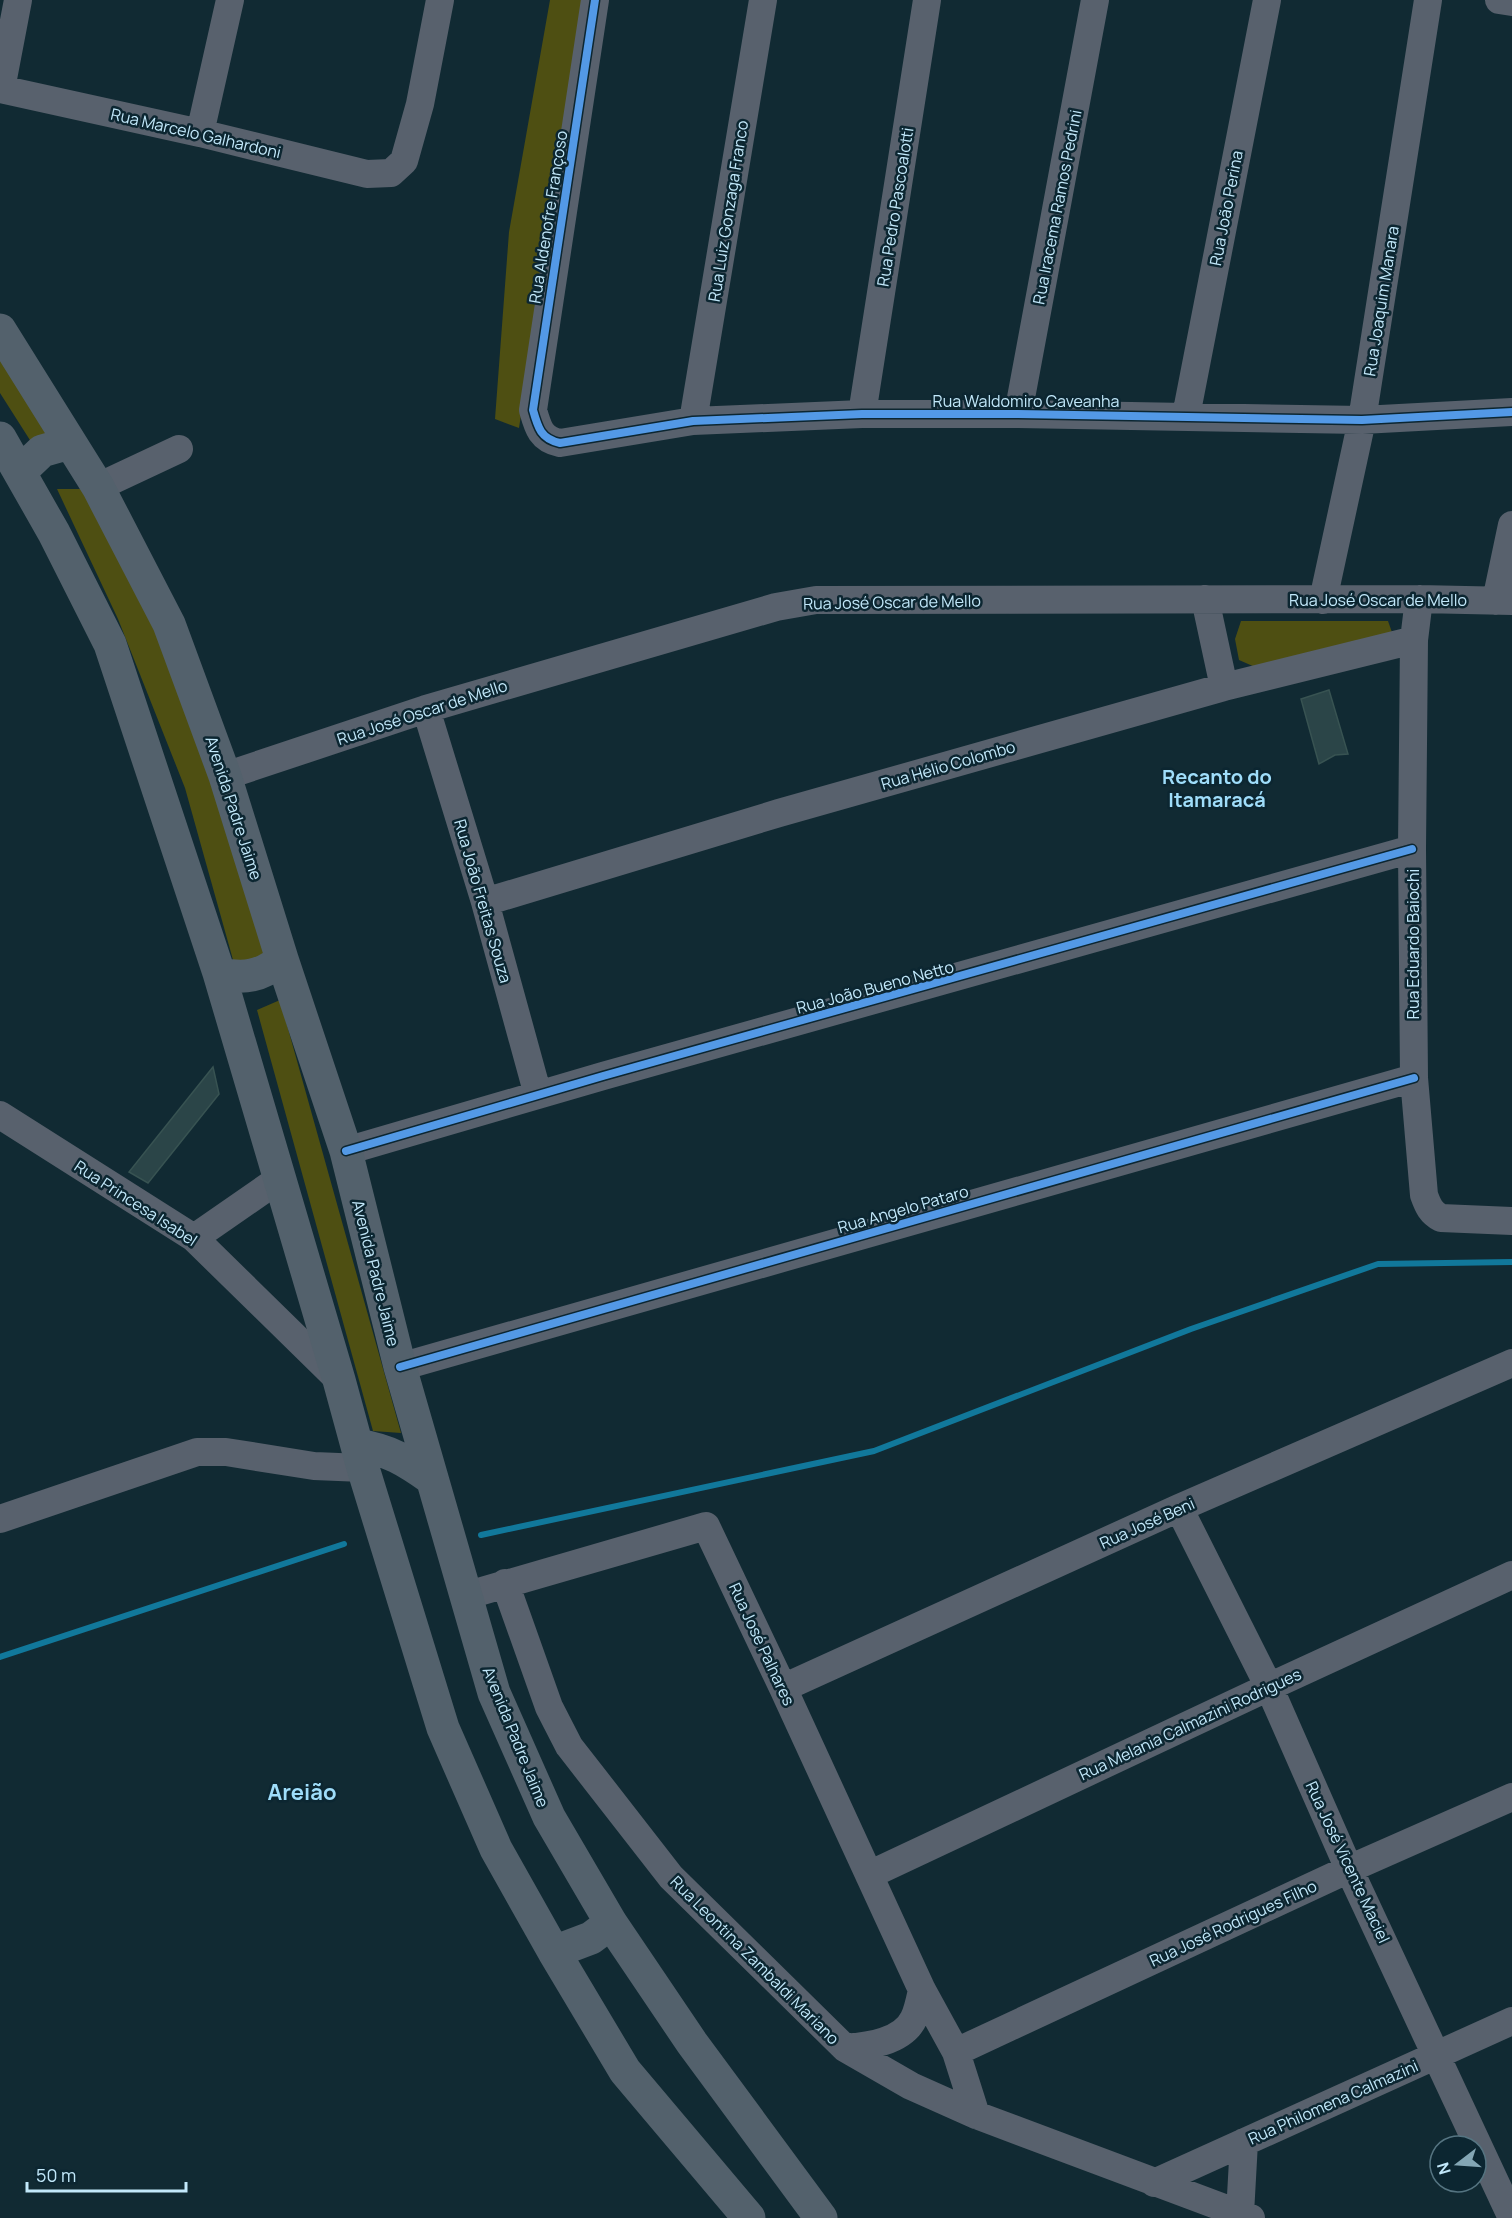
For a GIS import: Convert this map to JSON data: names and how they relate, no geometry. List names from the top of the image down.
{
  "streets": {
    "main road": ["Avenida Padre Jaime"],
    "street": [
      "Rua Marcelo Galhardoni",
      "Rua Pedro Pascoalotti",
      "Rua Iracema Ramos Pedrini",
      "Rua João Perina",
      "Rua Luiz Gonzaga Franco",
      "Rua Aldenofre Françoso",
      "Rua Joaquim Manara",
      "Rua Waldomiro Caveanha",
      "Rua José Oscar de Mello",
      "Rua Hélio Colombo",
      "Rua João Freitas Souza",
      "Rua Eduardo Baiochi",
      "Rua João Bueno Netto",
      "Rua Princesa Isabel",
      "Rua Angelo Pataro",
      "Rua José Beni",
      "Rua José Palhares",
      "Rua Melania Calmazini Rodrigues",
      "Rua José Vicente Maciel",
      "Rua José Rodrigues Filho",
      "Rua Leontina Zambaldi Mariano",
      "Rua Philomena Calmazini"
    ]
  },
  "crossings": [
    ["Rua Pedro Pascoalotti", "Rua Waldomiro Caveanha"],
    ["Rua Iracema Ramos Pedrini", "Rua Waldomiro Caveanha"],
    ["Rua João Perina", "Rua Waldomiro Caveanha"],
    ["Rua Luiz Gonzaga Franco", "Rua Waldomiro Caveanha"],
    ["Rua Aldenofre Françoso", "Rua Waldomiro Caveanha"],
    ["Rua Joaquim Manara", "Rua Waldomiro Caveanha"],
    ["Rua Joaquim Manara", "Rua José Oscar de Mello"],
    ["Rua José Oscar de Mello", "Avenida Padre Jaime"],
    ["Rua José Oscar de Mello", "Rua João Freitas Souza"],
    ["Rua José Oscar de Mello", "Rua Eduardo Baiochi"],
    ["Rua Hélio Colombo", "Rua João Freitas Souza"],
    ["Rua Hélio Colombo", "Rua Eduardo Baiochi"],
    ["Avenida Padre Jaime", "Rua João Bueno Netto"],
    ["Avenida Padre Jaime", "Rua Angelo Pataro"],
    ["Avenida Padre Jaime", "Rua José Palhares"],
    ["Rua João Freitas Souza", "Rua João Bueno Netto"],
    ["Rua Eduardo Baiochi", "Rua João Bueno Netto"],
    ["Rua Eduardo Baiochi", "Rua Angelo Pataro"],
    ["Rua José Beni", "Rua José Palhares"],
    ["Rua José Beni", "Rua José Vicente Maciel"],
    ["Rua José Palhares", "Rua Melania Calmazini Rodrigues"],
    ["Rua José Palhares", "Rua José Rodrigues Filho"],
    ["Rua José Palhares", "Rua Leontina Zambaldi Mariano"],
    ["Rua Melania Calmazini Rodrigues", "Rua José Vicente Maciel"],
    ["Rua José Vicente Maciel", "Rua José Rodrigues Filho"],
    ["Rua José Vicente Maciel", "Rua Philomena Calmazini"],
    ["Rua Leontina Zambaldi Mariano", "Rua Philomena Calmazini"]
  ],
  "districts": ["Recanto do Itamaracá", "Areião"],
  "scale_bar": "50 m",
  "north": "left"
}
